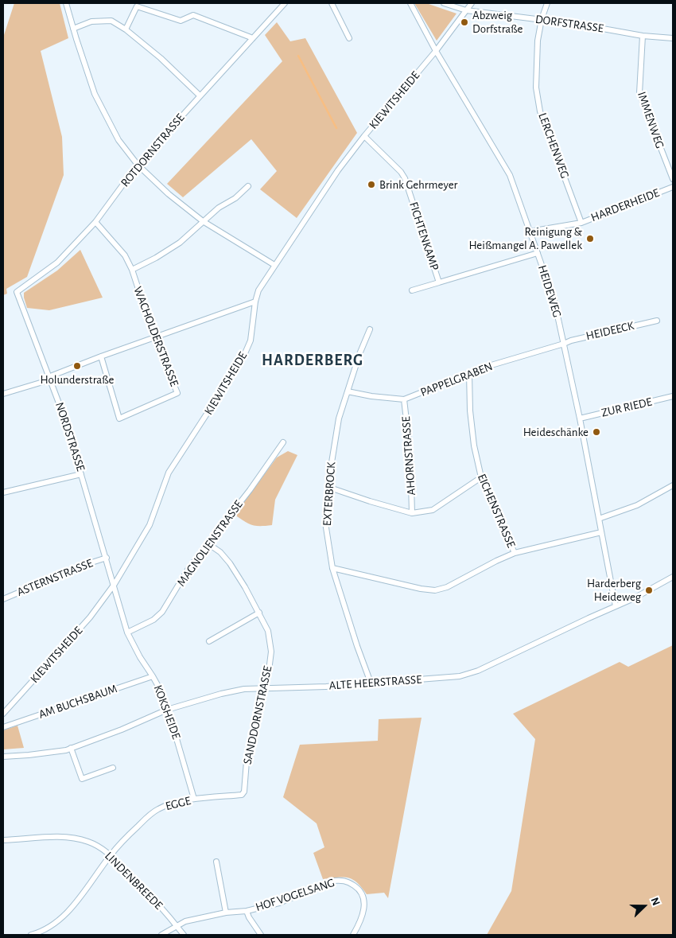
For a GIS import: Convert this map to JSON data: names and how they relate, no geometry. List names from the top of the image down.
{
  "streets": {
    "street": [
      "DORFSTRASSE",
      "KIEWITSHEIDE",
      "IMMENWEG",
      "LERCHENWEG",
      "ROTDORNSTRASSE",
      "HARDERHEIDE",
      "FICHTENKAMP",
      "HEIDEWEG",
      "HEIDEECK",
      "WACHOLDERSTRASSE",
      "PAPPELGRABEN",
      "ZUR RIEDE",
      "NORDSTRASSE",
      "AHORNSTRASSE",
      "EXTERBROCK",
      "EICHENSTRASSE",
      "MAGNOLIENSTRASSE",
      "ASTERNSTRASSE",
      "ALTE HEERSTRASSE",
      "AM BUCHSBAUM",
      "KOKSHEIDE",
      "SANDDORNSTRASSE",
      "EGGE",
      "LINDENBREEDE",
      "HOF VOGELSANG"
    ]
  },
  "crossings": [
    ["DORFSTRASSE", "KIEWITSHEIDE"],
    ["DORFSTRASSE", "IMMENWEG"],
    ["DORFSTRASSE", "LERCHENWEG"],
    ["KIEWITSHEIDE", "FICHTENKAMP"],
    ["KIEWITSHEIDE", "HEIDEWEG"],
    ["KIEWITSHEIDE", "NORDSTRASSE"],
    ["KIEWITSHEIDE", "KOKSHEIDE"],
    ["LERCHENWEG", "HARDERHEIDE"],
    ["ROTDORNSTRASSE", "WACHOLDERSTRASSE"],
    ["ROTDORNSTRASSE", "NORDSTRASSE"],
    ["HARDERHEIDE", "HEIDEWEG"],
    ["FICHTENKAMP", "HEIDEWEG"],
    ["HEIDEWEG", "HEIDEECK"],
    ["HEIDEWEG", "PAPPELGRABEN"],
    ["HEIDEWEG", "ZUR RIEDE"],
    ["HEIDEWEG", "ALTE HEERSTRASSE"],
    ["HEIDEECK", "PAPPELGRABEN"],
    ["PAPPELGRABEN", "AHORNSTRASSE"],
    ["PAPPELGRABEN", "EXTERBROCK"],
    ["PAPPELGRABEN", "EICHENSTRASSE"],
    ["NORDSTRASSE", "ASTERNSTRASSE"],
    ["NORDSTRASSE", "KOKSHEIDE"],
    ["EXTERBROCK", "ALTE HEERSTRASSE"],
    ["MAGNOLIENSTRASSE", "KOKSHEIDE"],
    ["MAGNOLIENSTRASSE", "SANDDORNSTRASSE"],
    ["ALTE HEERSTRASSE", "KOKSHEIDE"],
    ["ALTE HEERSTRASSE", "SANDDORNSTRASSE"],
    ["AM BUCHSBAUM", "KOKSHEIDE"],
    ["KOKSHEIDE", "EGGE"],
    ["SANDDORNSTRASSE", "EGGE"],
    ["EGGE", "LINDENBREEDE"],
    ["LINDENBREEDE", "HOF VOGELSANG"]
  ],
  "districts": ["HARDERBERG"],
  "places": [
    "Abzweig Dorfstraße",
    "Brink Gehrmeyer",
    "Reinigung & Heißmangel A. Pawellek",
    "Holunderstraße",
    "Heideschänke",
    "Harderberg Heideweg"
  ],
  "north": "right"
}
